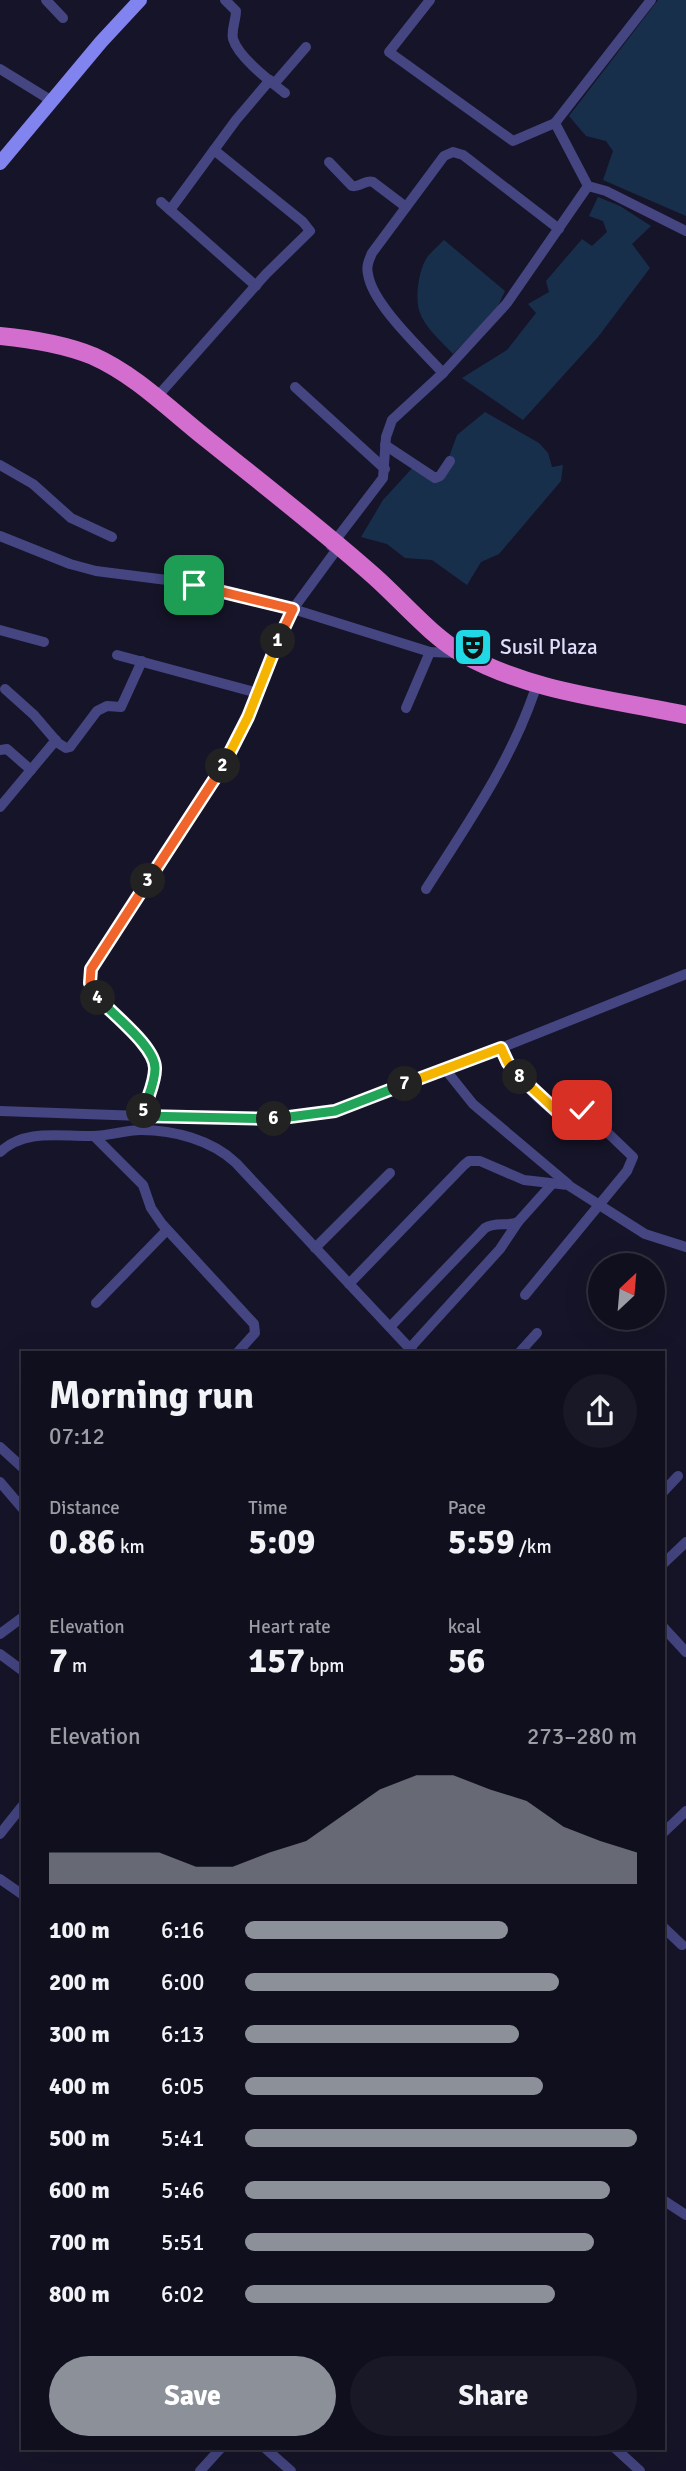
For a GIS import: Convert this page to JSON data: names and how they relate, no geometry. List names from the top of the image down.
{
  "places": {
    "theatre": ["Susil Plaza"]
  },
  "north": "top right",
  "page": {
    "pins": [
      "1",
      "2",
      "3",
      "4",
      "8",
      "7",
      "5",
      "6"
    ],
    "heading": ["Morning run", "07:12"],
    "stats": [
      ["Distance", "0.86 km"],
      ["Time", "5:09"],
      ["Pace", "5:59 /km"],
      ["Elevation", "7 m"],
      ["Heart rate", "157 bpm"],
      ["kcal", "56"]
    ],
    "chart": ["Elevation", "273–280 m"],
    "list": [
      {
        "name": "100 m",
        "note": "6:16"
      },
      {
        "name": "200 m",
        "note": "6:00"
      },
      {
        "name": "300 m",
        "note": "6:13"
      },
      {
        "name": "400 m",
        "note": "6:05"
      },
      {
        "name": "500 m",
        "note": "5:41"
      },
      {
        "name": "600 m",
        "note": "5:46"
      },
      {
        "name": "700 m",
        "note": "5:51"
      },
      {
        "name": "800 m",
        "note": "6:02"
      }
    ],
    "buttons": ["Save", "Share"]
  }
}
